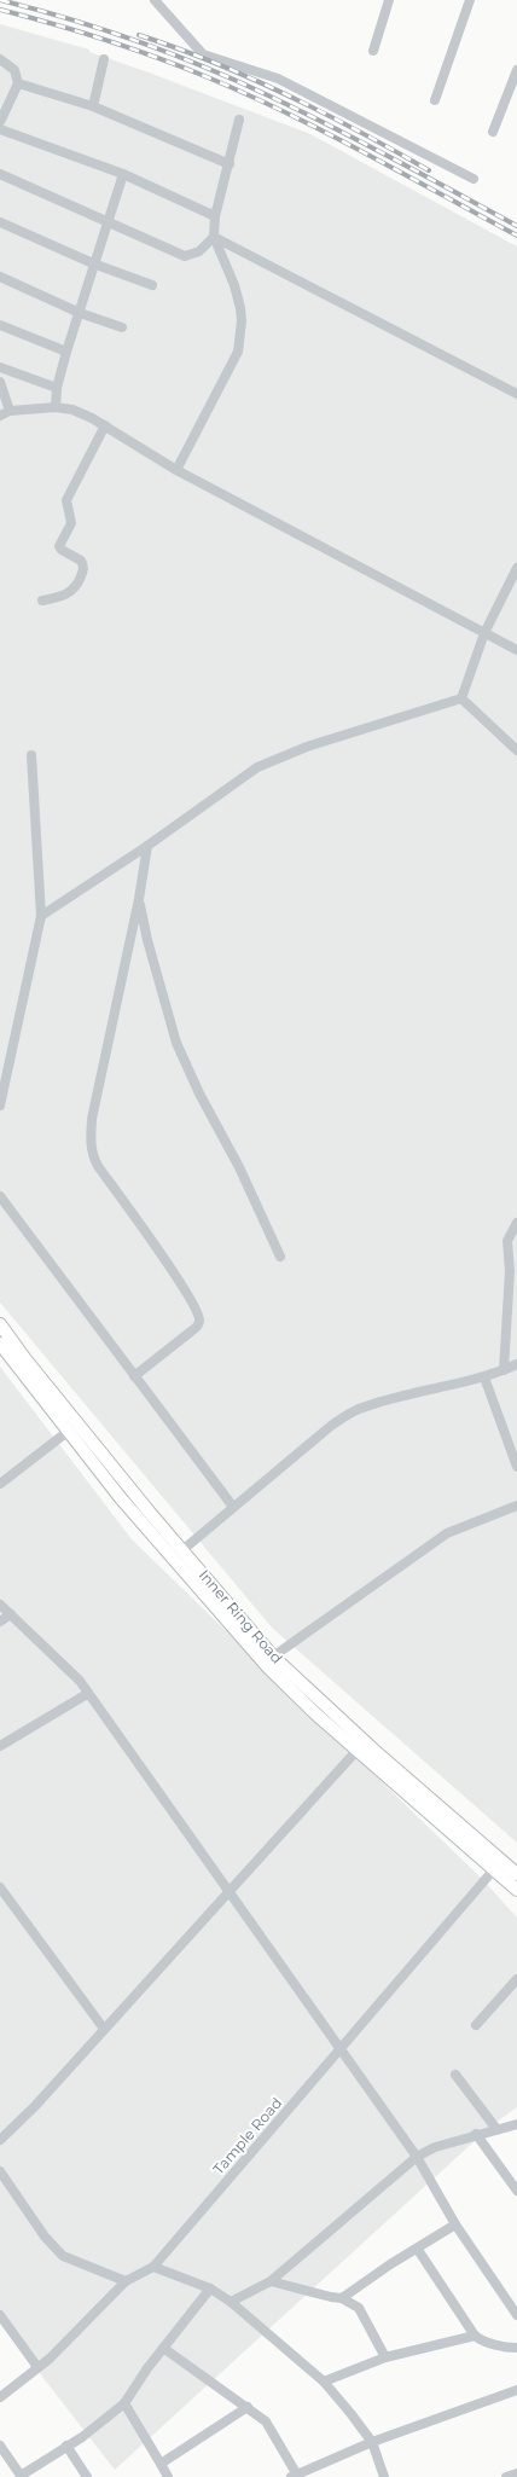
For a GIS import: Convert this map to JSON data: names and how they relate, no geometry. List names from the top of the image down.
{
  "streets": {
    "main road": ["Inner Ring Road"],
    "street": ["Tample Road"]
  },
  "crossings": [
    ["Inner Ring Road", "Tample Road"]
  ]
}
